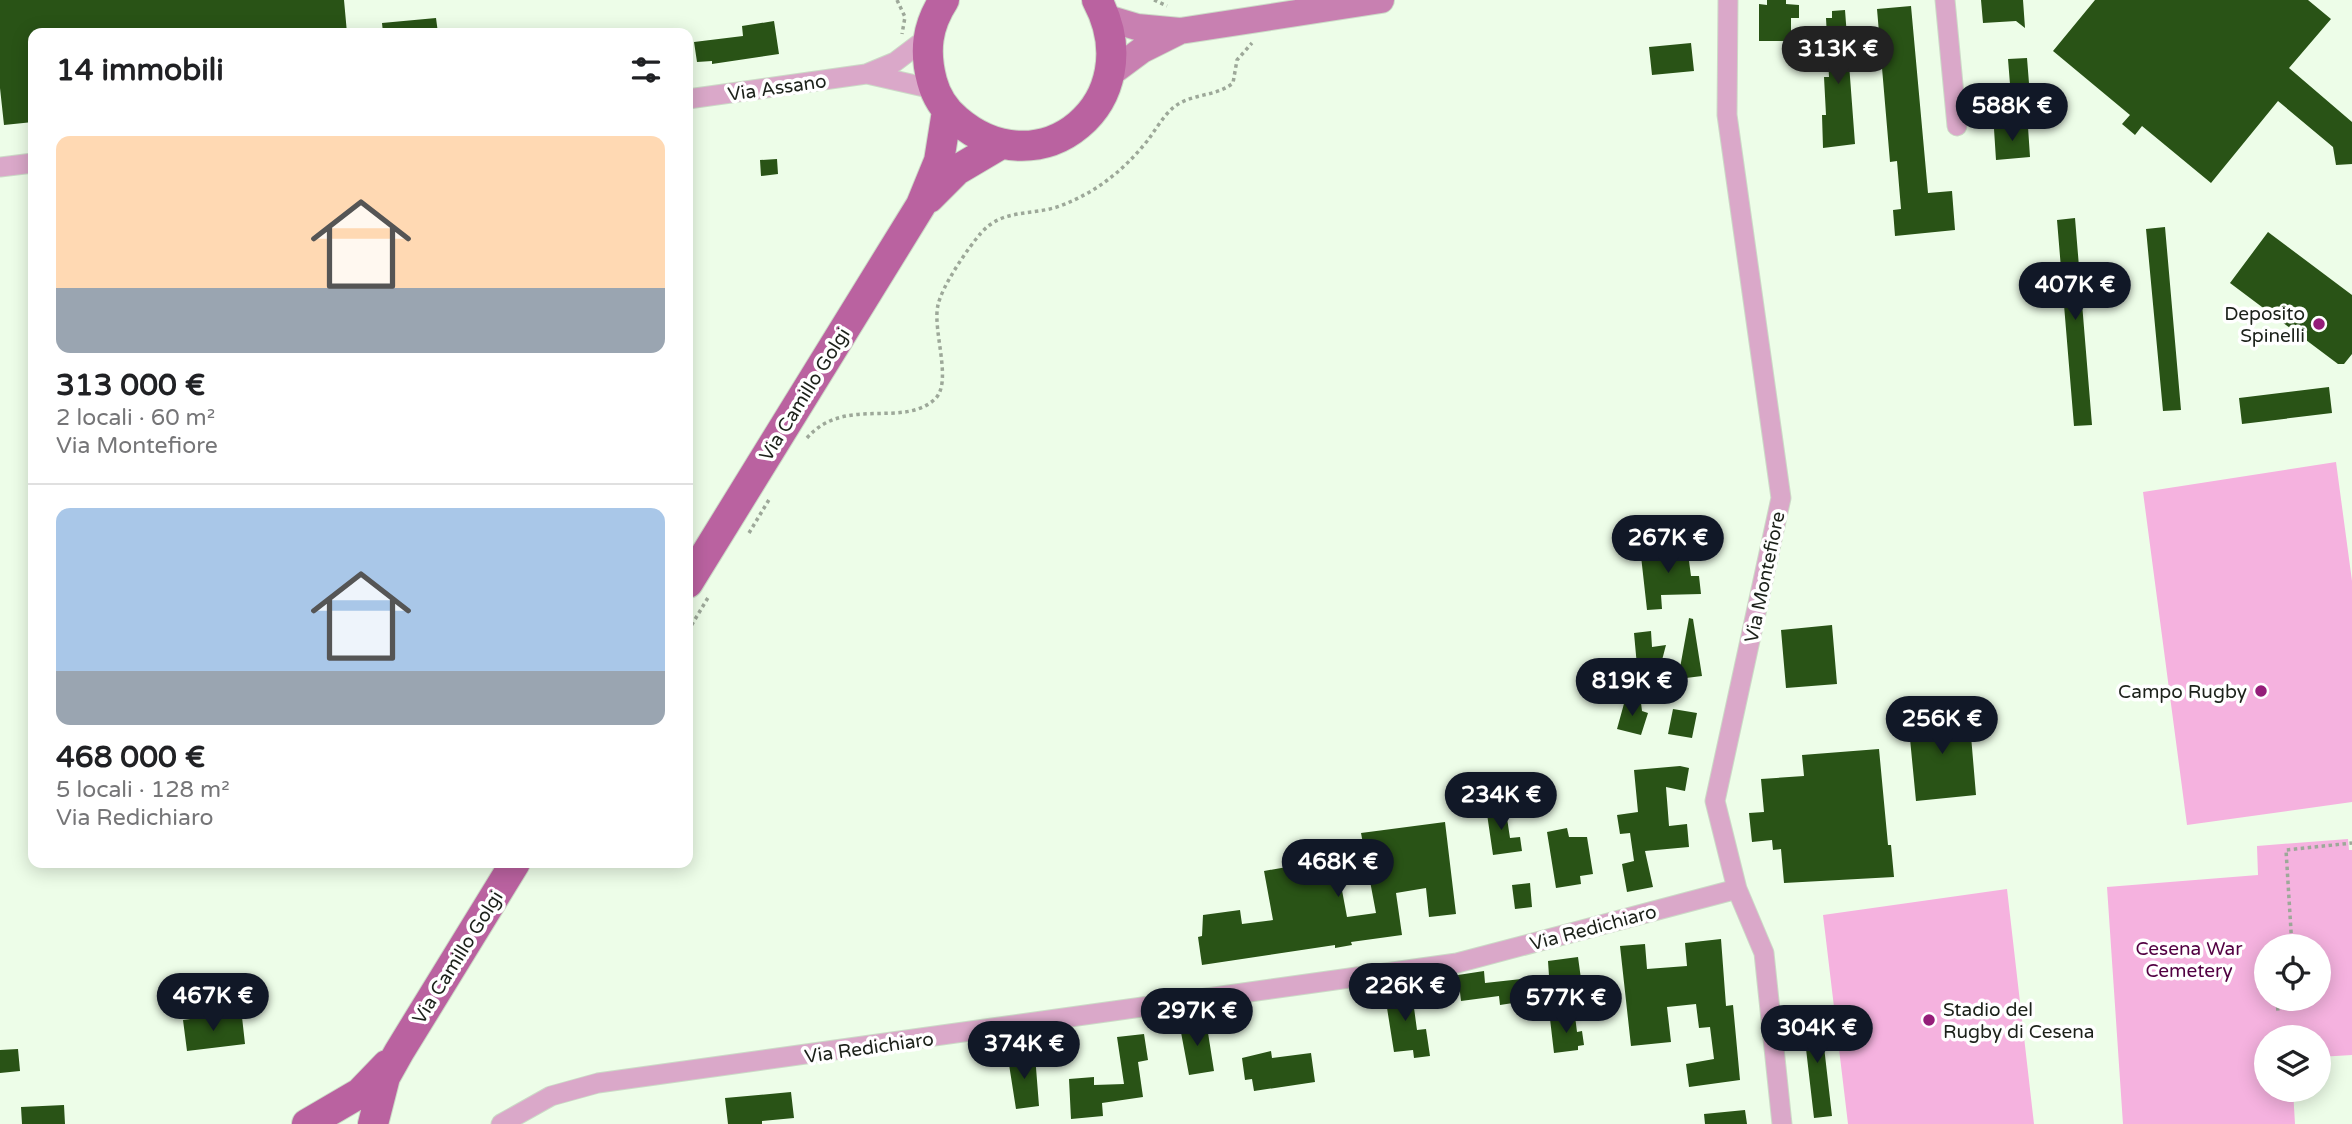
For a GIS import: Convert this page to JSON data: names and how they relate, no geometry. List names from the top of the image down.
{
  "streets": {
    "main road": ["Via Camillo Golgi"],
    "street": ["Via Assano", "Via Montefiore", "Via Redichiaro"]
  },
  "crossings": [
    ["Via Assano", "Via Camillo Golgi"],
    ["Via Montefiore", "Via Redichiaro"]
  ],
  "parks": ["Cesena War Cemetery"],
  "places": ["Deposito Spinelli", "Campo Rugby", "Stadio del Rugby di Cesena"],
  "page": {
    "price": [
      "313K €",
      "588K €",
      "407K €",
      "267K €",
      "819K €",
      "256K €",
      "234K €",
      "468K €",
      "226K €",
      "467K €",
      "577K €",
      "297K €",
      "304K €",
      "374K €"
    ],
    "heading": "14 immobili",
    "list": [
      {
        "name": "313 000 €",
        "note": "2 locali · 60 m² · Via Montefiore"
      },
      {
        "name": "468 000 €",
        "note": "5 locali · 128 m² · Via Redichiaro"
      }
    ]
  }
}
